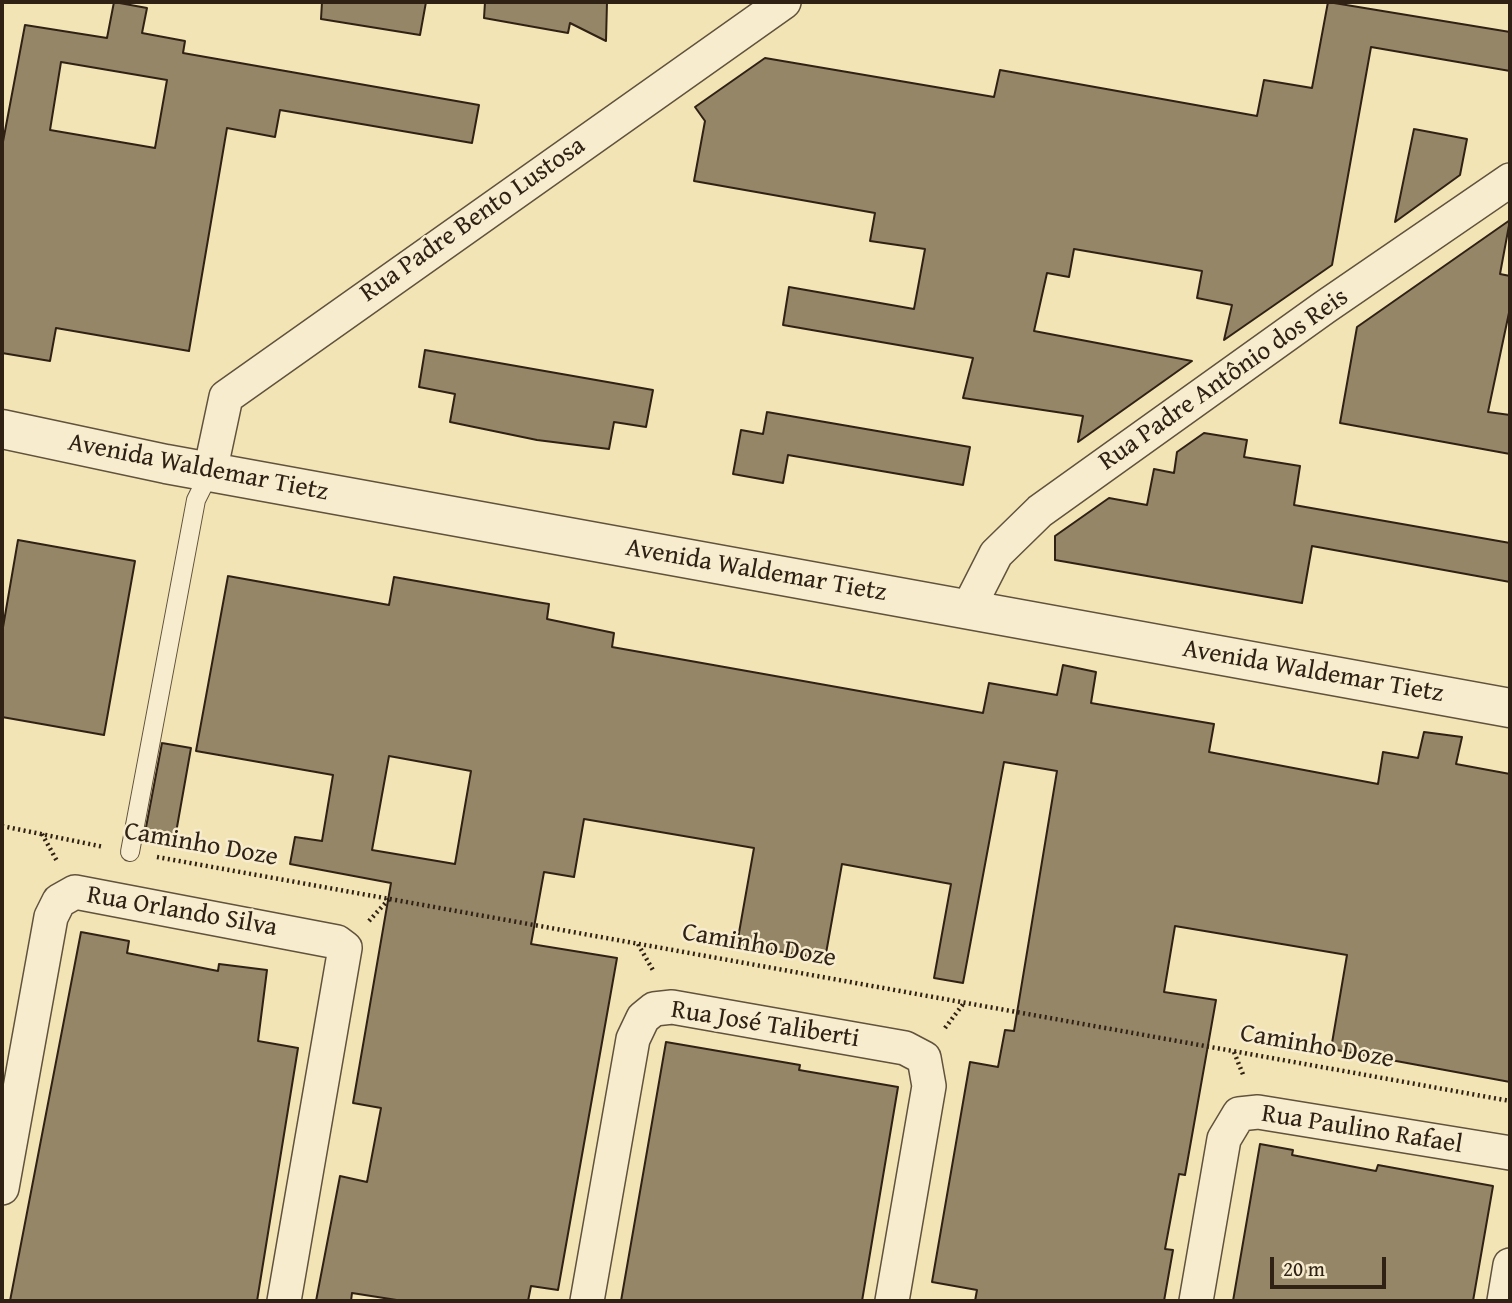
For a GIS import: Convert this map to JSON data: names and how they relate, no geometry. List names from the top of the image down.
{
  "streets": {
    "street": [
      "Rua Padre Bento Lustosa",
      "Rua Padre Antônio dos Reis",
      "Avenida Waldemar Tietz",
      "Rua Orlando Silva",
      "Rua José Taliberti",
      "Rua Paulino Rafael"
    ],
    "path": ["Caminho Doze"]
  },
  "crossings": [
    ["Rua Padre Bento Lustosa", "Avenida Waldemar Tietz"],
    ["Rua Padre Antônio dos Reis", "Avenida Waldemar Tietz"]
  ],
  "scale_bar": "20 m"
}
